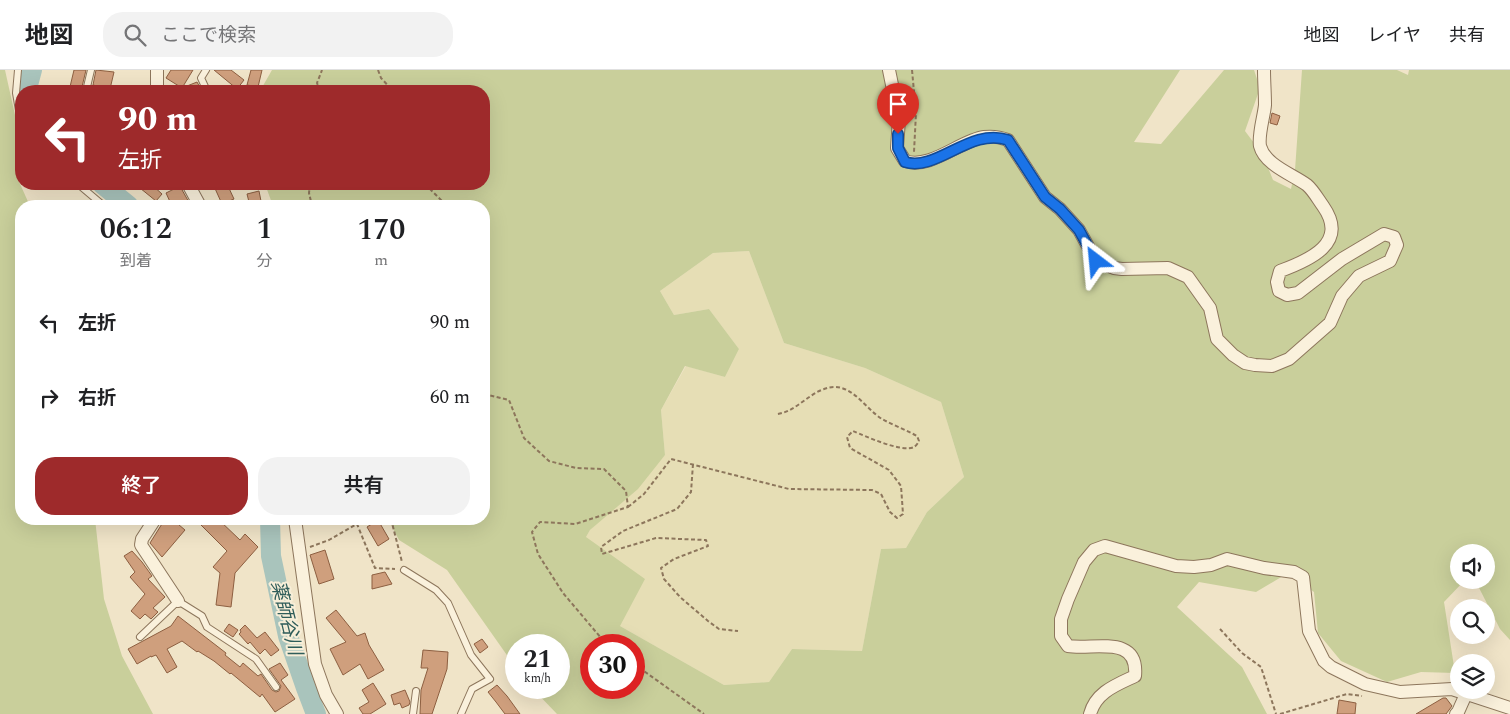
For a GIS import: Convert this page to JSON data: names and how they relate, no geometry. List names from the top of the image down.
{
  "water": ["薬師谷川"],
  "page": {
    "header": "地図",
    "search": "ここで検索",
    "nav": ["地図", "レイヤ", "共有"],
    "turn": ["90 m", "左折"],
    "eta": [
      "06:12",
      "到着",
      "1",
      "分",
      "170",
      "m"
    ],
    "list": [
      {
        "name": "左折",
        "value": "90 m"
      },
      {
        "name": "右折",
        "value": "60 m"
      }
    ],
    "buttons": ["終了", "共有"],
    "speed": "21 km/h",
    "limit": "30"
  }
}
